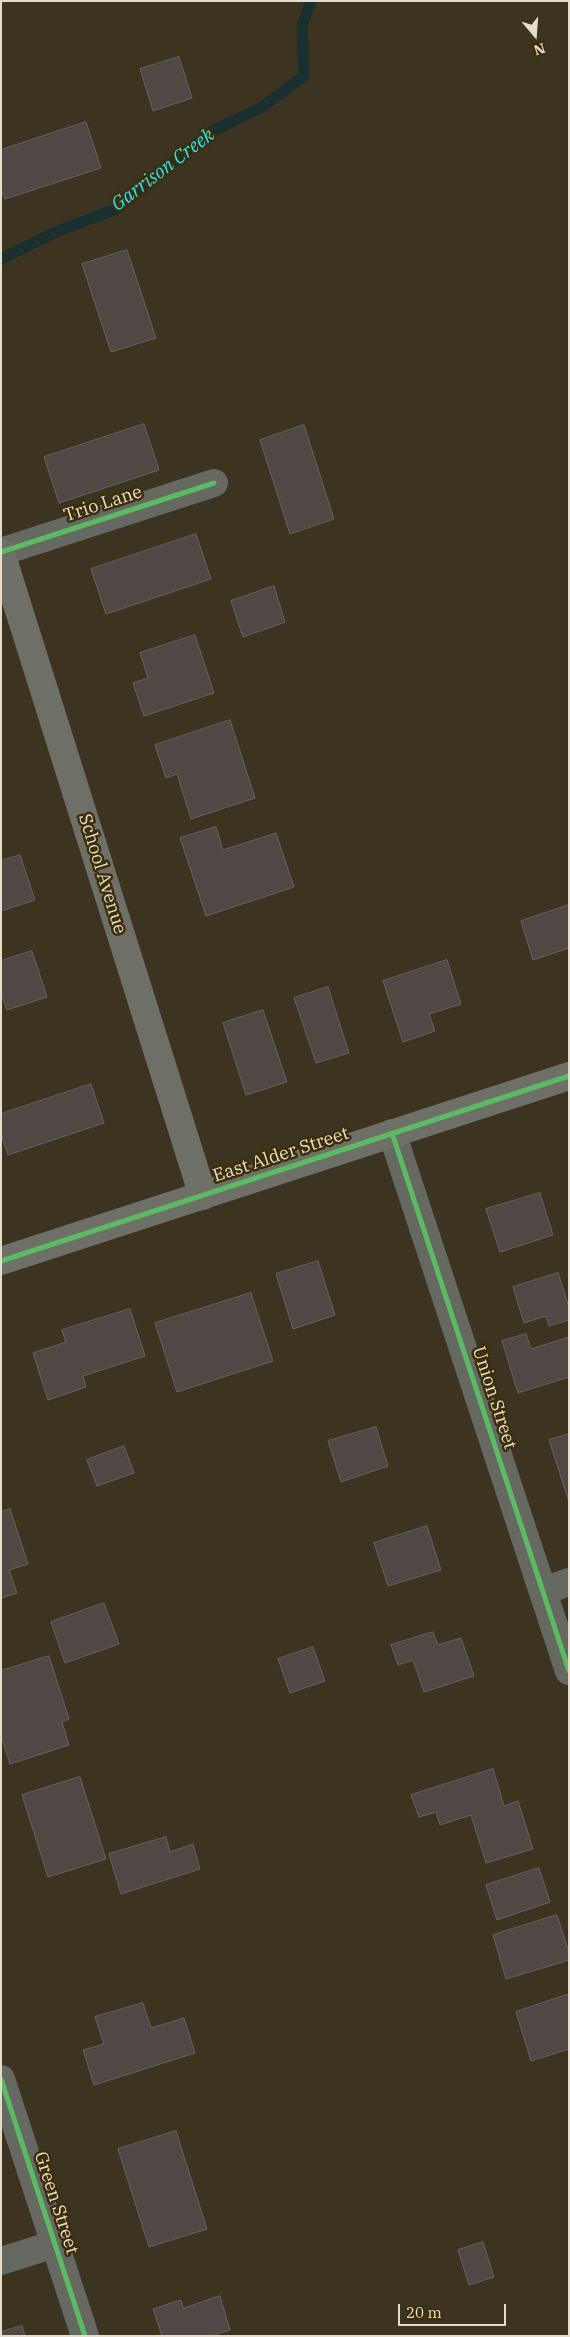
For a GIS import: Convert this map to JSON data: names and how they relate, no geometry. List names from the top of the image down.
{
  "streets": {
    "main road": ["School Avenue", "East Alder Street"],
    "street": ["Trio Lane", "Union Street", "Green Street"]
  },
  "crossings": [
    ["Trio Lane", "School Avenue"],
    ["School Avenue", "East Alder Street"],
    ["East Alder Street", "Union Street"]
  ],
  "water": ["Garrison Creek"],
  "scale_bar": "20 m",
  "north": "bottom"
}
